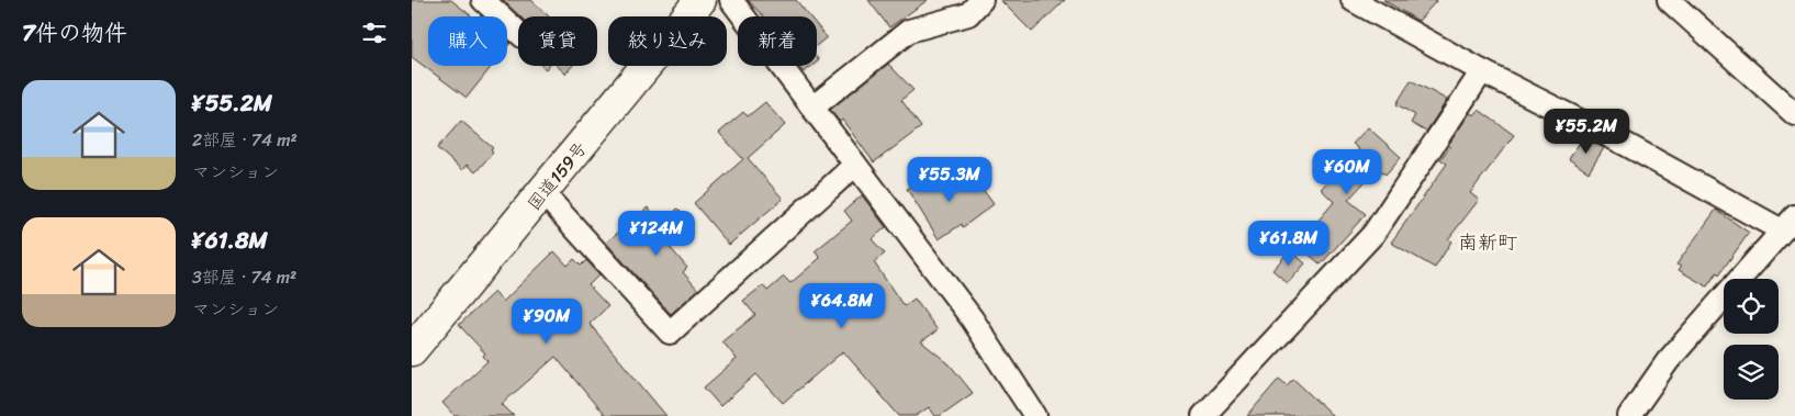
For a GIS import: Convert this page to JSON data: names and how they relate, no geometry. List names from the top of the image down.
{
  "streets": {
    "highway": ["国道159号"]
  },
  "districts": ["南新町"],
  "page": {
    "heading": "7件の物件",
    "chip": [
      "購入",
      "賃貸",
      "絞り込み",
      "新着"
    ],
    "list": [
      {
        "name": "¥55.2M",
        "note": "2部屋 · 74 m² · マンション"
      },
      {
        "name": "¥61.8M",
        "note": "3部屋 · 74 m² · マンション"
      }
    ],
    "price": [
      "¥55.2M",
      "¥60M",
      "¥55.3M",
      "¥124M",
      "¥61.8M",
      "¥64.8M",
      "¥90M"
    ]
  }
}
